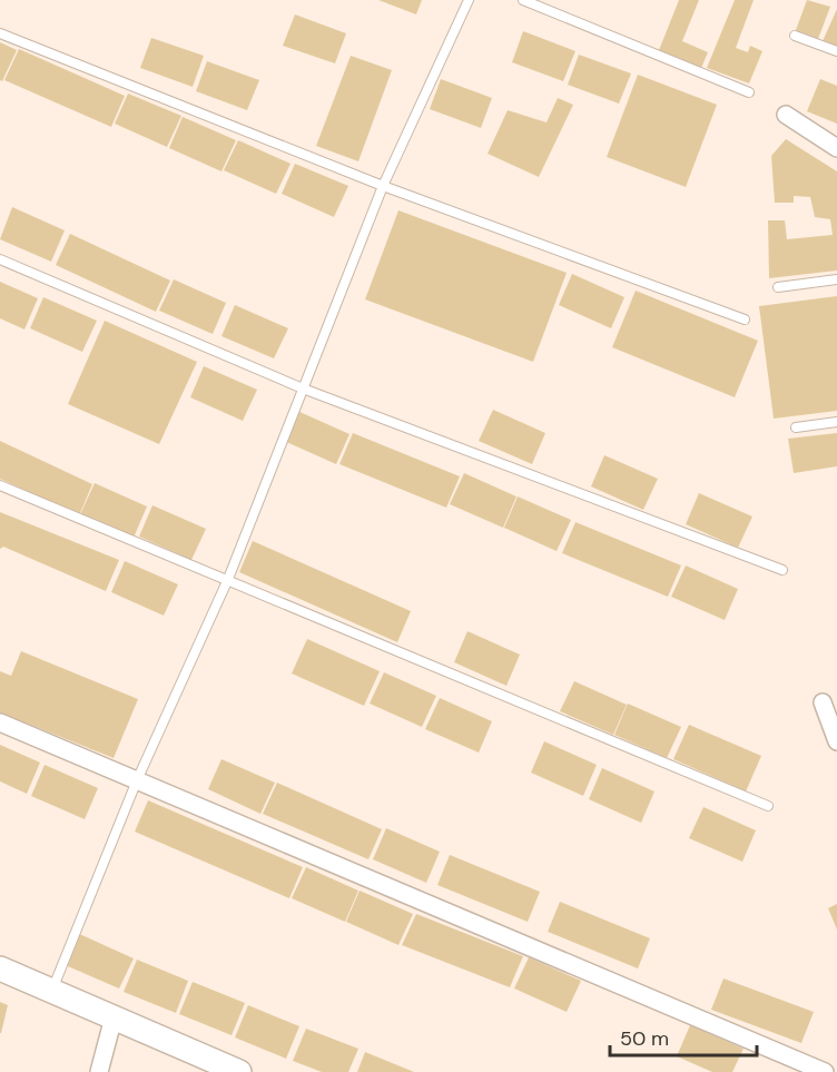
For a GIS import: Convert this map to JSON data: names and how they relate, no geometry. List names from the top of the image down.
{
  "scale_bar": "50 m"
}
